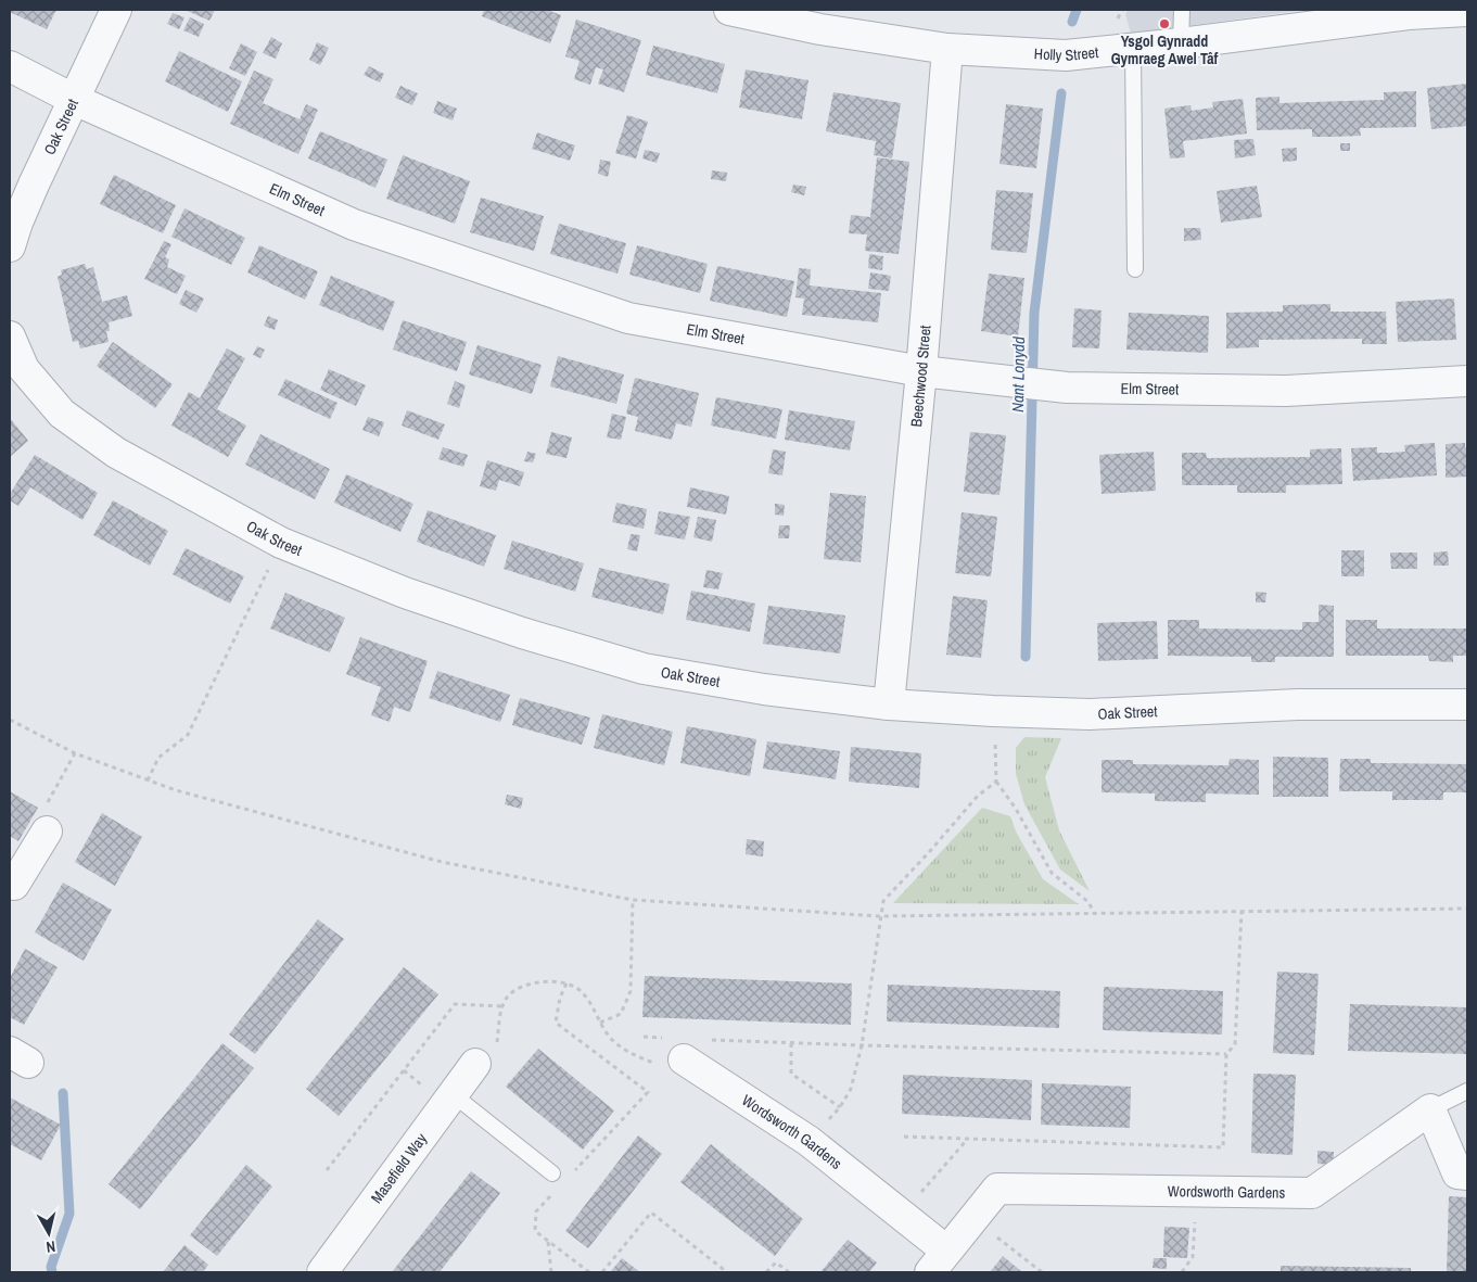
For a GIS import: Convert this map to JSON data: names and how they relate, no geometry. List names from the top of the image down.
{
  "streets": {
    "street": [
      "Holly Street",
      "Oak Street",
      "Elm Street",
      "Beechwood Street",
      "Wordsworth Gardens",
      "Masefield Way"
    ]
  },
  "crossings": [
    ["Holly Street", "Beechwood Street"],
    ["Oak Street", "Elm Street"],
    ["Oak Street", "Beechwood Street"],
    ["Elm Street", "Beechwood Street"]
  ],
  "water": ["Nant Lonydd"],
  "places": ["Ysgol Gynradd Gymraeg Awel Tâf"],
  "north": "bottom"
}
